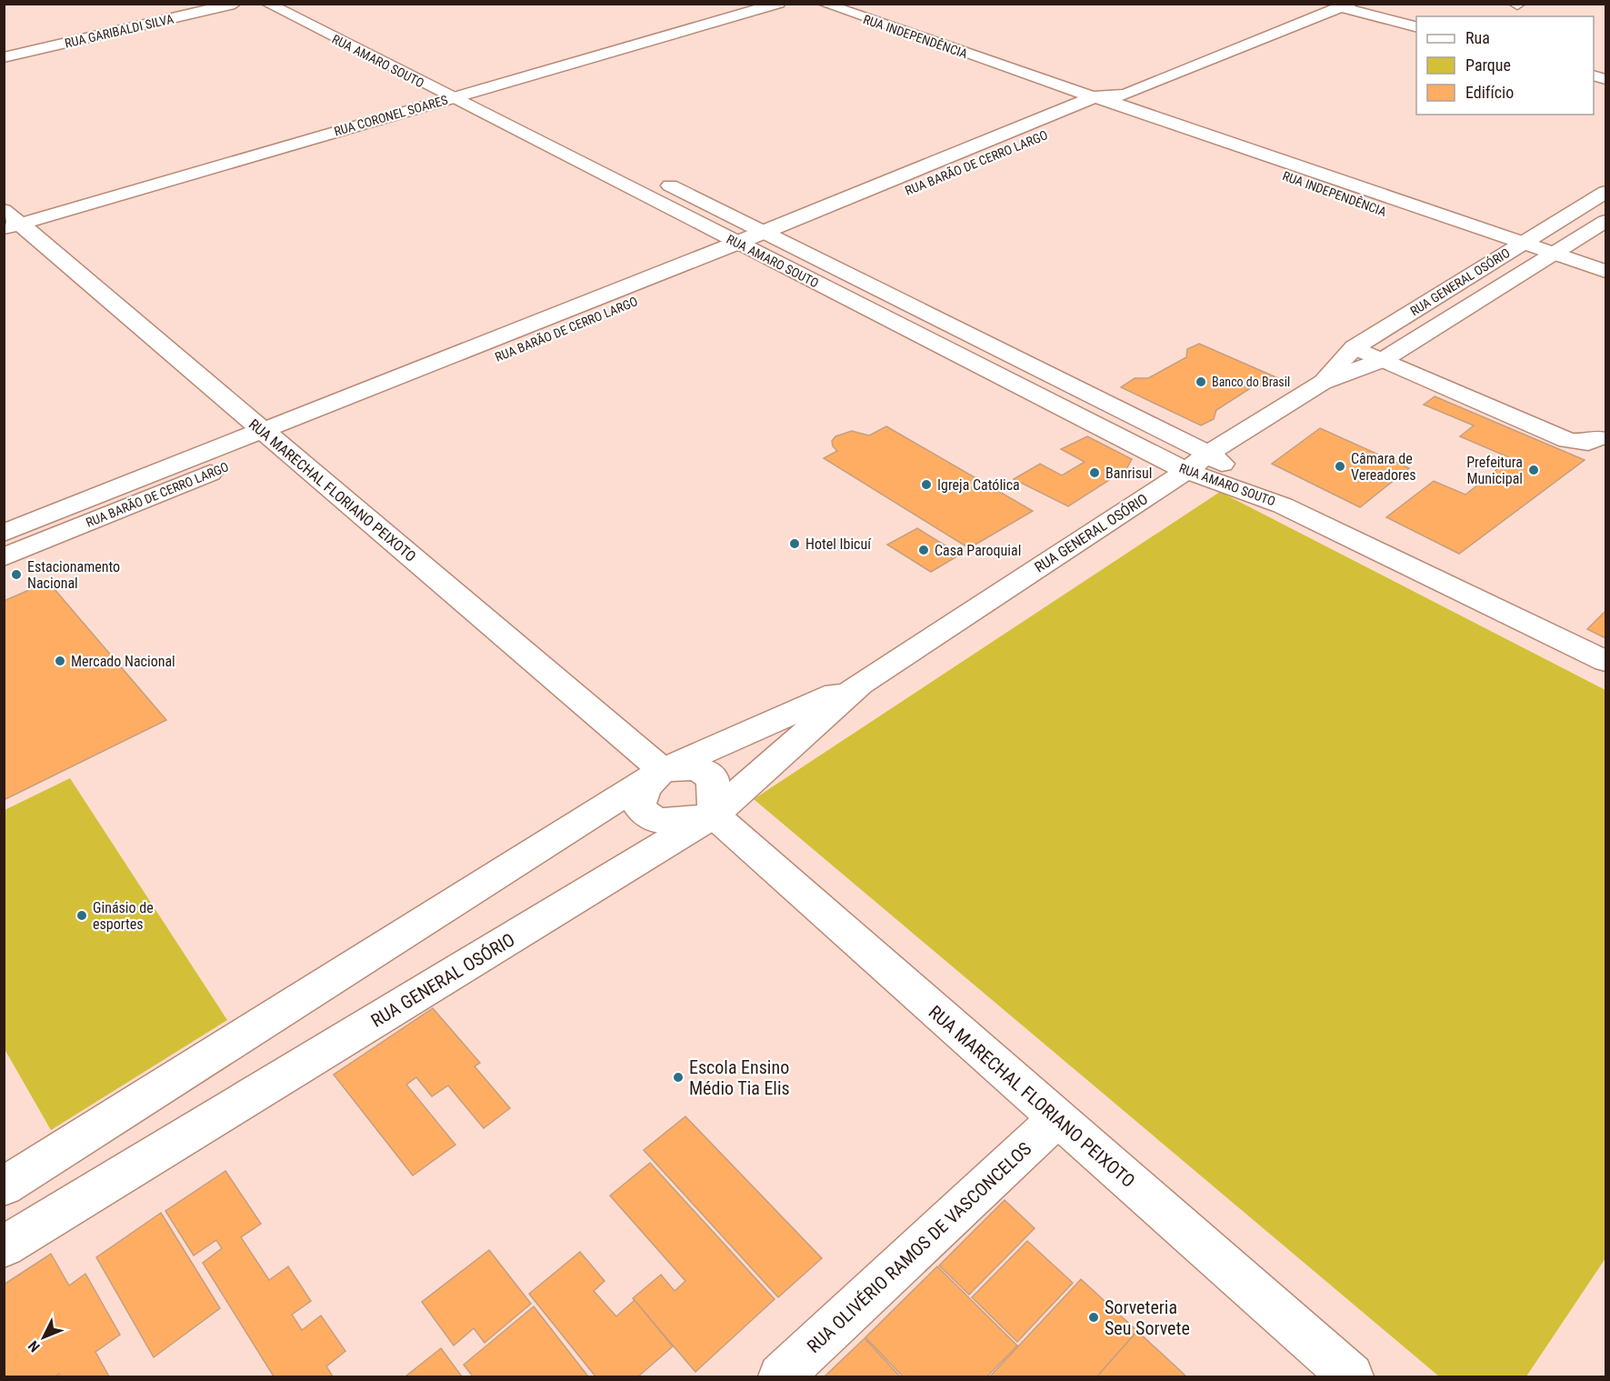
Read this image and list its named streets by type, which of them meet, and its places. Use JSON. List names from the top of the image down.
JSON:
{
  "streets": {
    "street": [
      "RUA GARIBALDI SILVA",
      "RUA INDEPENDÊNCIA",
      "RUA AMARO SOUTO",
      "RUA CORONEL SOARES",
      "RUA BARÃO DE CERRO LARGO",
      "RUA GENERAL OSÓRIO",
      "RUA MARECHAL FLORIANO PEIXOTO",
      "RUA OLIVÉRIO RAMOS DE VASCONCELOS"
    ]
  },
  "crossings": [
    ["RUA INDEPENDÊNCIA", "RUA BARÃO DE CERRO LARGO"],
    ["RUA INDEPENDÊNCIA", "RUA GENERAL OSÓRIO"],
    ["RUA AMARO SOUTO", "RUA CORONEL SOARES"],
    ["RUA AMARO SOUTO", "RUA BARÃO DE CERRO LARGO"],
    ["RUA AMARO SOUTO", "RUA GENERAL OSÓRIO"],
    ["RUA CORONEL SOARES", "RUA MARECHAL FLORIANO PEIXOTO"],
    ["RUA BARÃO DE CERRO LARGO", "RUA MARECHAL FLORIANO PEIXOTO"],
    ["RUA GENERAL OSÓRIO", "RUA MARECHAL FLORIANO PEIXOTO"],
    ["RUA MARECHAL FLORIANO PEIXOTO", "RUA OLIVÉRIO RAMOS DE VASCONCELOS"]
  ],
  "places": [
    "Banco do Brasil",
    "Câmara de Vereadores",
    "Prefeitura Municipal",
    "Banrisul",
    "Igreja Católica",
    "Hotel Ibicuí",
    "Casa Paroquial",
    "Estacionamento Nacional",
    "Mercado Nacional",
    "Ginásio de esportes",
    "Escola Ensino Médio Tia Elis",
    "Sorveteria Seu Sorvete"
  ],
  "legend": ["Rua", "Parque", "Edifício"],
  "north": "bottom left"
}
